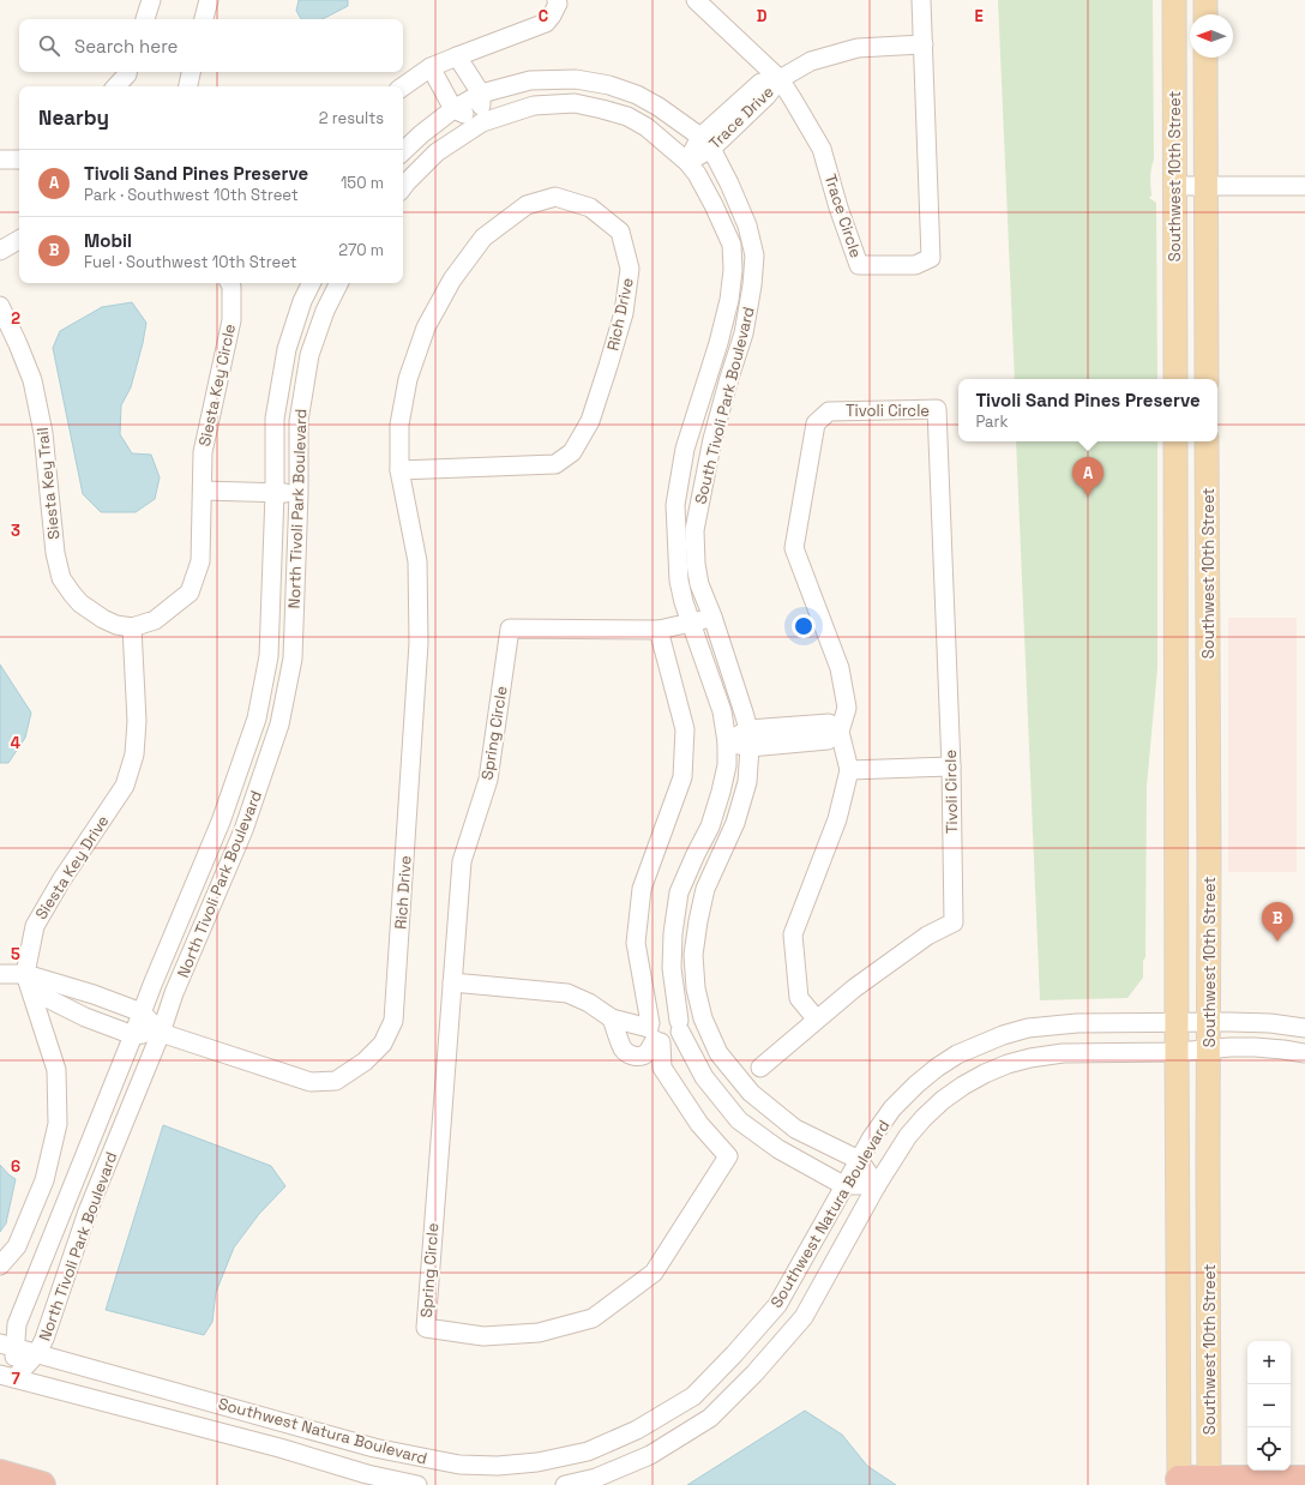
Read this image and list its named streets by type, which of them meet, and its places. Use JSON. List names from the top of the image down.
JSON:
{
  "streets": {
    "main road": ["Southwest 10th Street"],
    "street": [
      "Trace Drive",
      "Trace Circle",
      "Rich Drive",
      "Siesta Key Circle",
      "South Tivoli Park Boulevard",
      "Tivoli Circle",
      "Siesta Key Trail",
      "North Tivoli Park Boulevard",
      "Spring Circle",
      "Siesta Key Drive",
      "Southwest Natura Boulevard"
    ]
  },
  "crossings": [
    ["Trace Drive", "Trace Circle"],
    ["Trace Drive", "South Tivoli Park Boulevard"],
    ["Southwest 10th Street", "Southwest Natura Boulevard"],
    ["Rich Drive", "North Tivoli Park Boulevard"],
    ["Siesta Key Circle", "Siesta Key Trail"],
    ["Siesta Key Circle", "Siesta Key Drive"],
    ["South Tivoli Park Boulevard", "Spring Circle"],
    ["South Tivoli Park Boulevard", "Southwest Natura Boulevard"],
    ["Siesta Key Trail", "Siesta Key Drive"],
    ["North Tivoli Park Boulevard", "Southwest Natura Boulevard"]
  ],
  "north": "left",
  "page": {
    "search": "Search here",
    "heading": ["Nearby", "2 results"],
    "list": [
      {
        "mark": "A",
        "name": "Tivoli Sand Pines Preserve",
        "note": "Park · Southwest 10th Street",
        "value": "150 m"
      },
      {
        "mark": "B",
        "name": "Mobil",
        "note": "Fuel · Southwest 10th Street",
        "value": "270 m"
      }
    ],
    "popup": ["Tivoli Sand Pines Preserve", "Park"],
    "pins": ["A", "B"],
    "map_buttons": ["+", "−"]
  },
  "grid": {
    "columns": ["C", "D", "E"],
    "rows": [
      "2",
      "3",
      "4",
      "5",
      "6",
      "7"
    ]
  }
}
